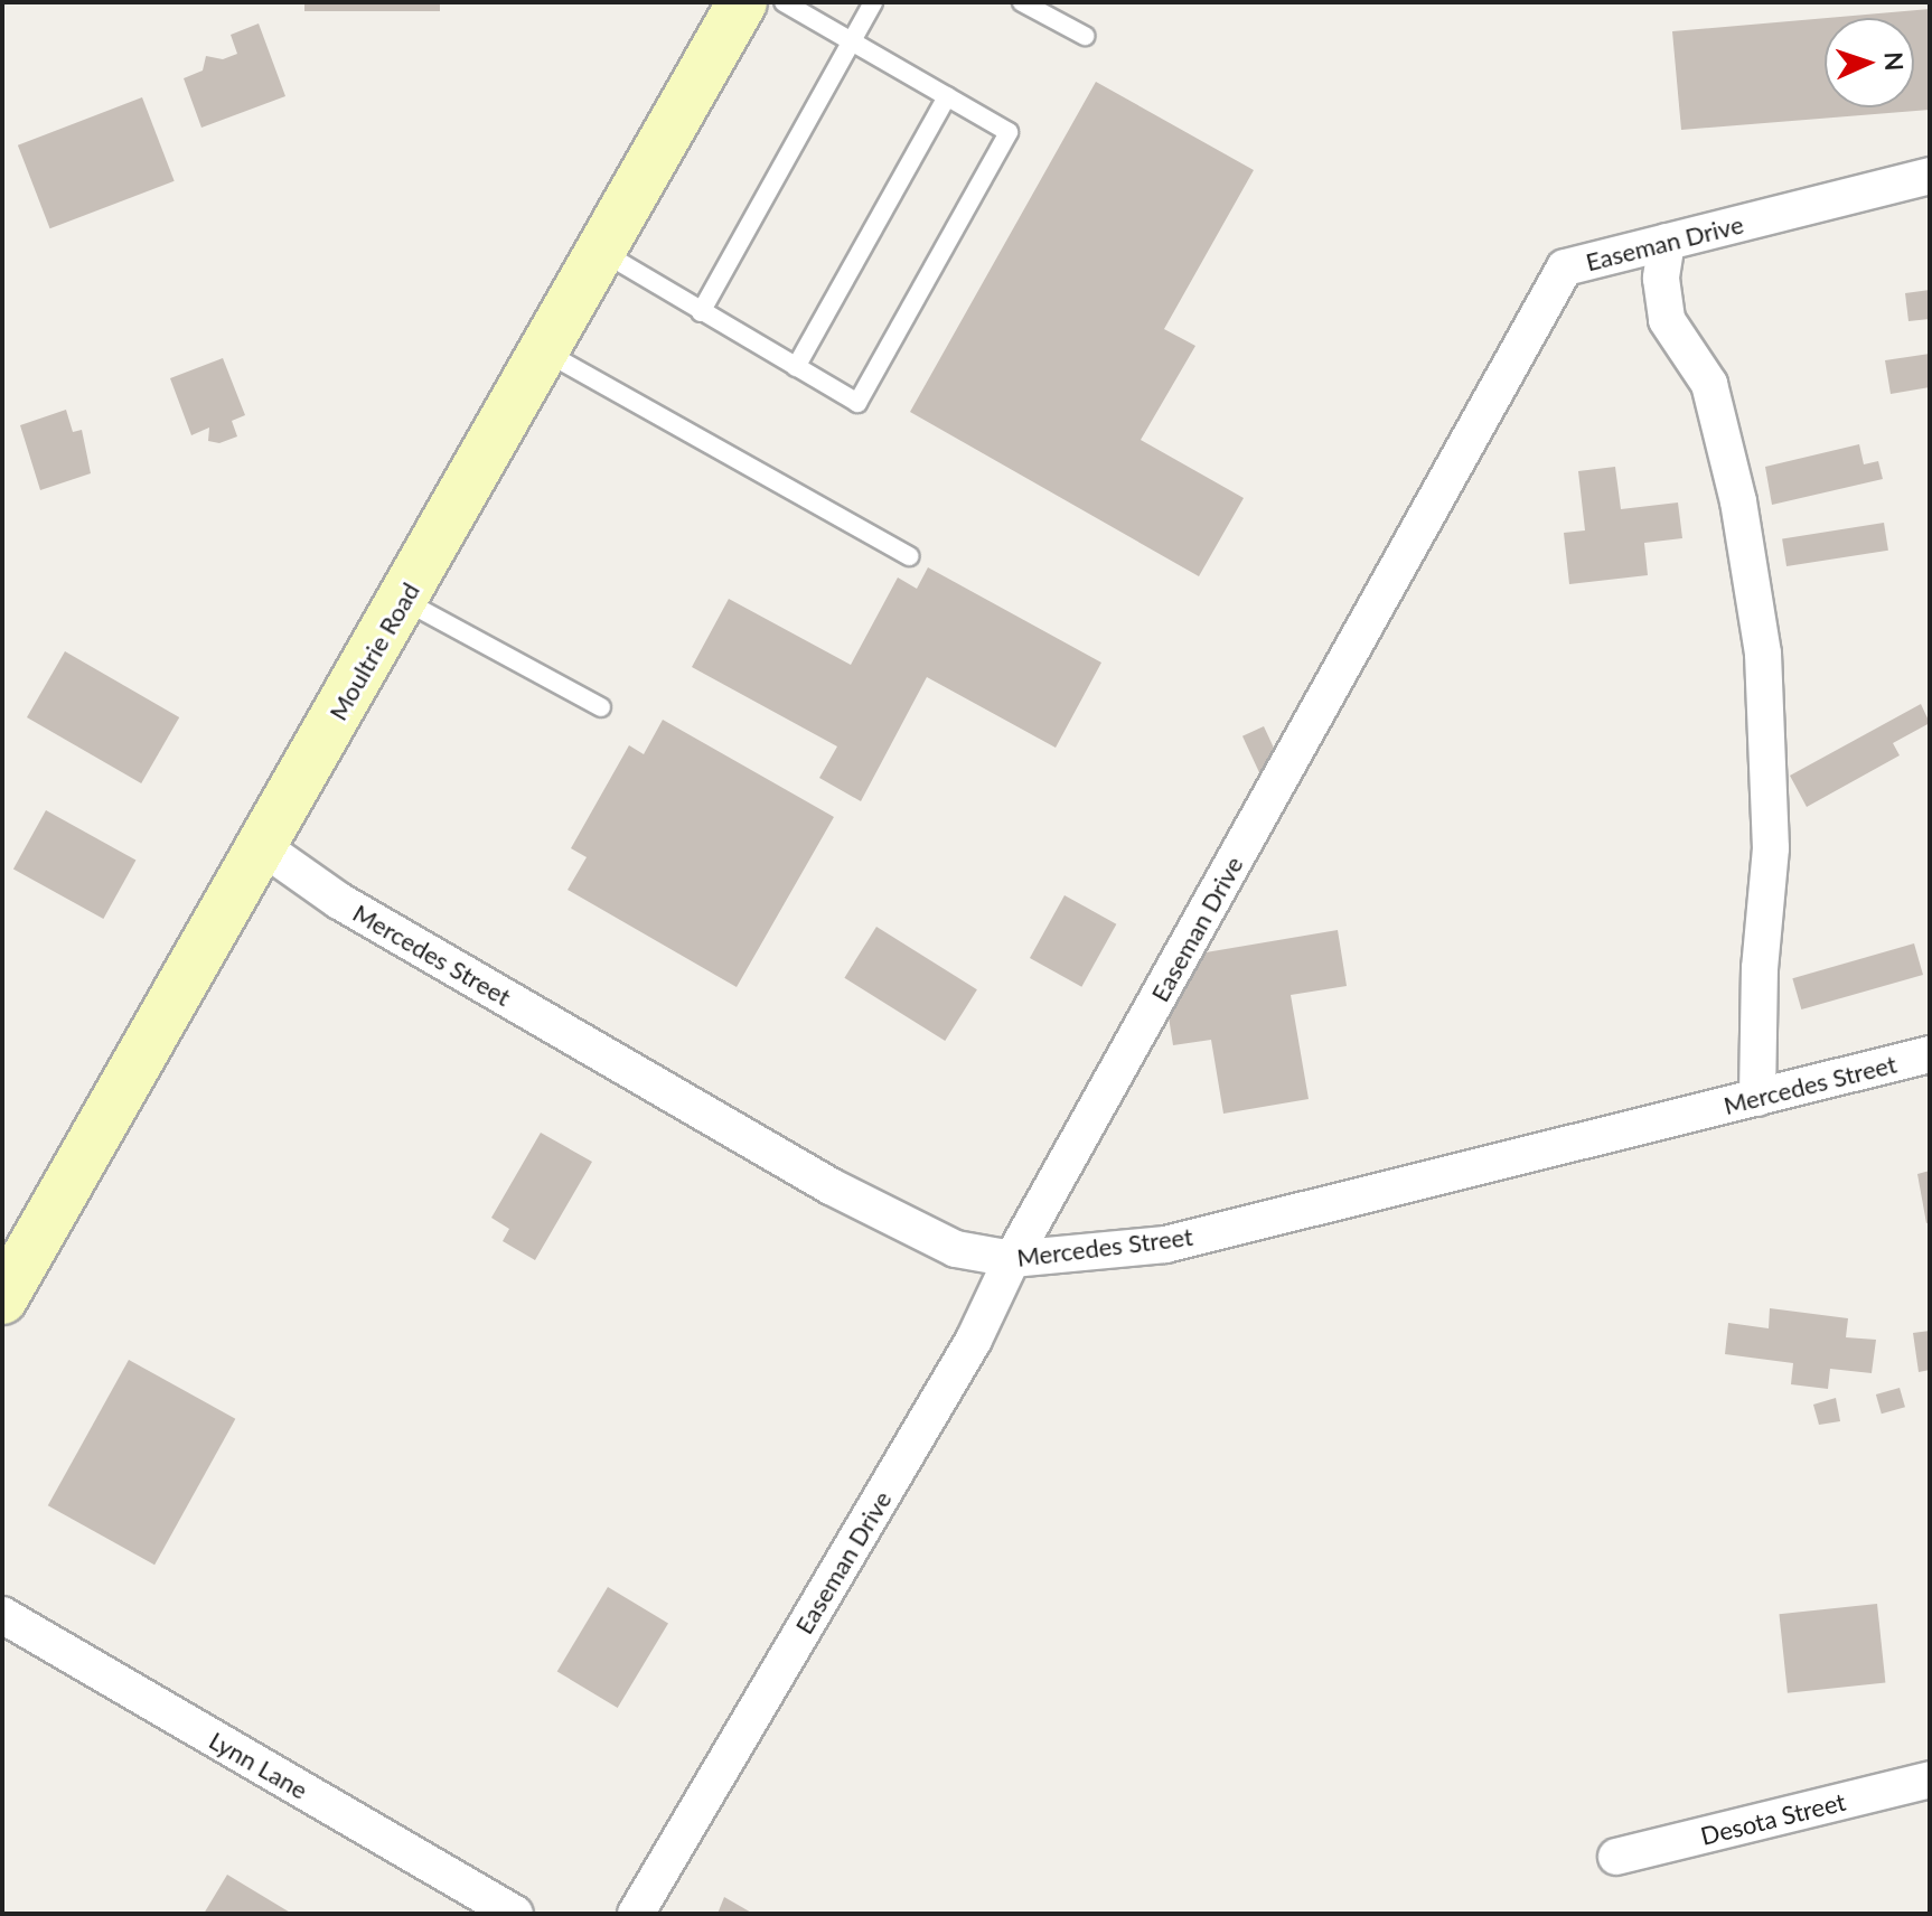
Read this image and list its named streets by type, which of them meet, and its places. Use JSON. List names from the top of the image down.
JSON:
{
  "streets": {
    "street": [
      "Easeman Drive",
      "Moultrie Road",
      "Mercedes Street",
      "Lynn Lane",
      "Desota Street"
    ]
  },
  "crossings": [
    ["Easeman Drive", "Mercedes Street"],
    ["Moultrie Road", "Mercedes Street"]
  ],
  "north": "right"
}
